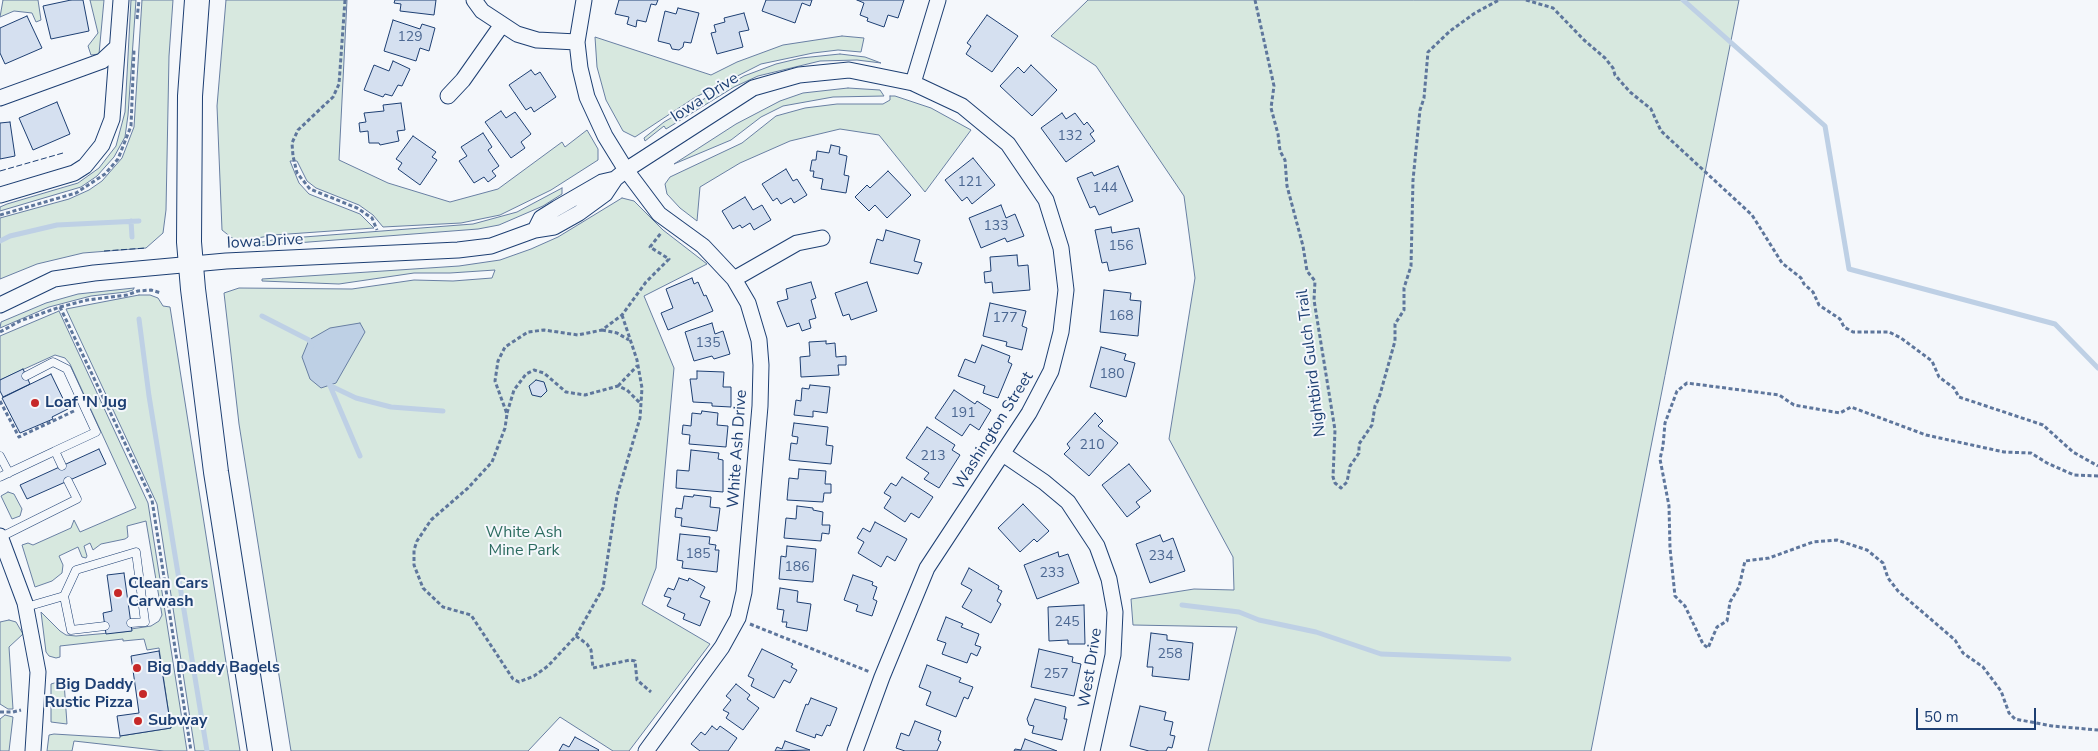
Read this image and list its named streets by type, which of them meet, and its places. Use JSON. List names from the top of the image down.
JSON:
{
  "streets": {
    "street": [
      "Iowa Drive",
      "Washington Street",
      "White Ash Drive",
      "West Drive"
    ],
    "path": ["Nightbird Gulch Trail"]
  },
  "crossings": [
    ["Iowa Drive", "Washington Street"],
    ["Iowa Drive", "White Ash Drive"],
    ["Washington Street", "West Drive"]
  ],
  "parks": ["White Ash Mine Park"],
  "places": [
    "Loaf 'N Jug",
    "Clean Cars Carwash",
    "Big Daddy Bagels",
    "Big Daddy Rustic Pizza",
    "Subway"
  ],
  "house_numbers": [
    "129",
    "132",
    "121",
    "144",
    "133",
    "156",
    "168",
    "177",
    "135",
    "180",
    "191",
    "210",
    "213",
    "185",
    "234",
    "186",
    "233",
    "245",
    "258",
    "257"
  ],
  "scale_bar": "50 m"
}
